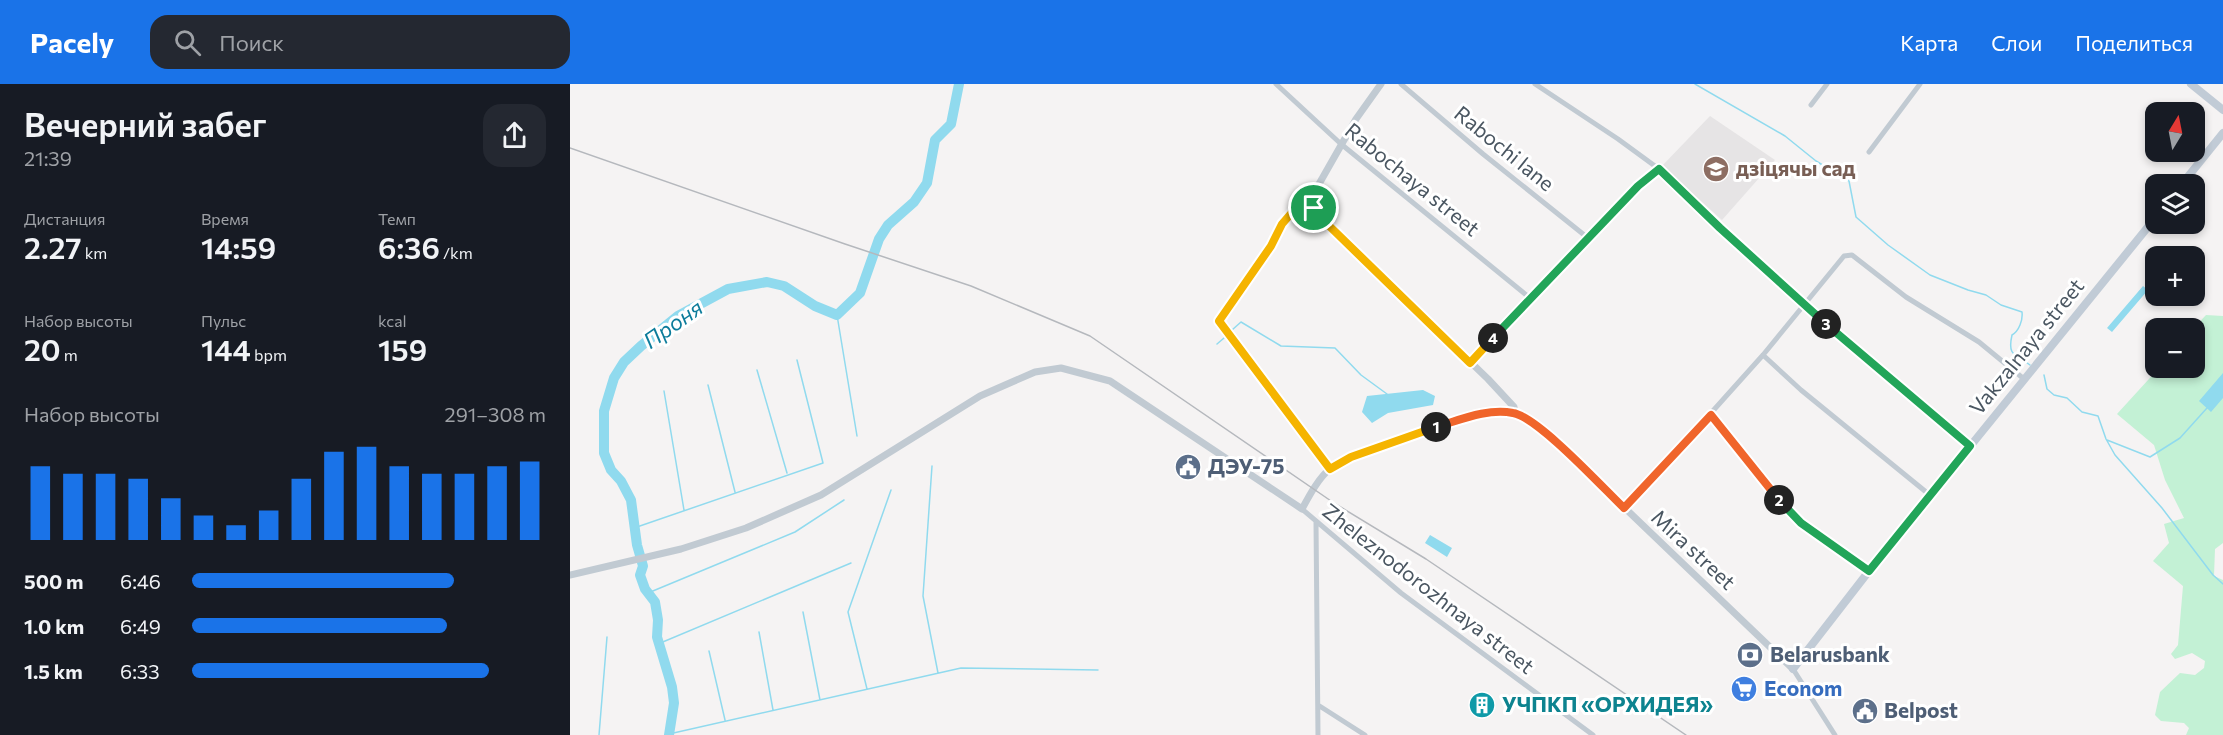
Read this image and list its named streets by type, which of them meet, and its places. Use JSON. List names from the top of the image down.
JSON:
{
  "streets": {
    "main road": ["Vakzalnaya street"],
    "street": [
      "Rabochi lane",
      "Rabochaya street",
      "Mira street",
      "Zheleznodorozhnaya street"
    ]
  },
  "crossings": [
    ["Vakzalnaya street", "Mira street"]
  ],
  "water": ["Проня"],
  "places": {
    "school or university": ["дзіцячы сад"],
    "public building": ["ДЭУ-75", "Belpost"],
    "bank": ["Belarusbank"],
    "supermarket": ["Econom"],
    "building": ["УЧПКП «ОРХИДЕЯ»"]
  },
  "north": "top",
  "page": {
    "header": "Pacely",
    "search": "Поиск",
    "nav": ["Карта", "Слои", "Поделиться"],
    "heading": ["Вечерний забег", "21:39"],
    "map_buttons": ["+", "−"],
    "stats": [
      ["Дистанция", "2.27 km"],
      ["Время", "14:59"],
      ["Темп", "6:36 /km"],
      ["Набор высоты", "20 m"],
      ["Пульс", "144 bpm"],
      ["kcal", "159"]
    ],
    "pins": [
      "3",
      "4",
      "1",
      "2"
    ],
    "chart": ["Набор высоты", "291–308 m"],
    "list": [
      {
        "name": "500 m",
        "note": "6:46"
      },
      {
        "name": "1.0 km",
        "note": "6:49"
      },
      {
        "name": "1.5 km",
        "note": "6:33"
      }
    ]
  }
}
